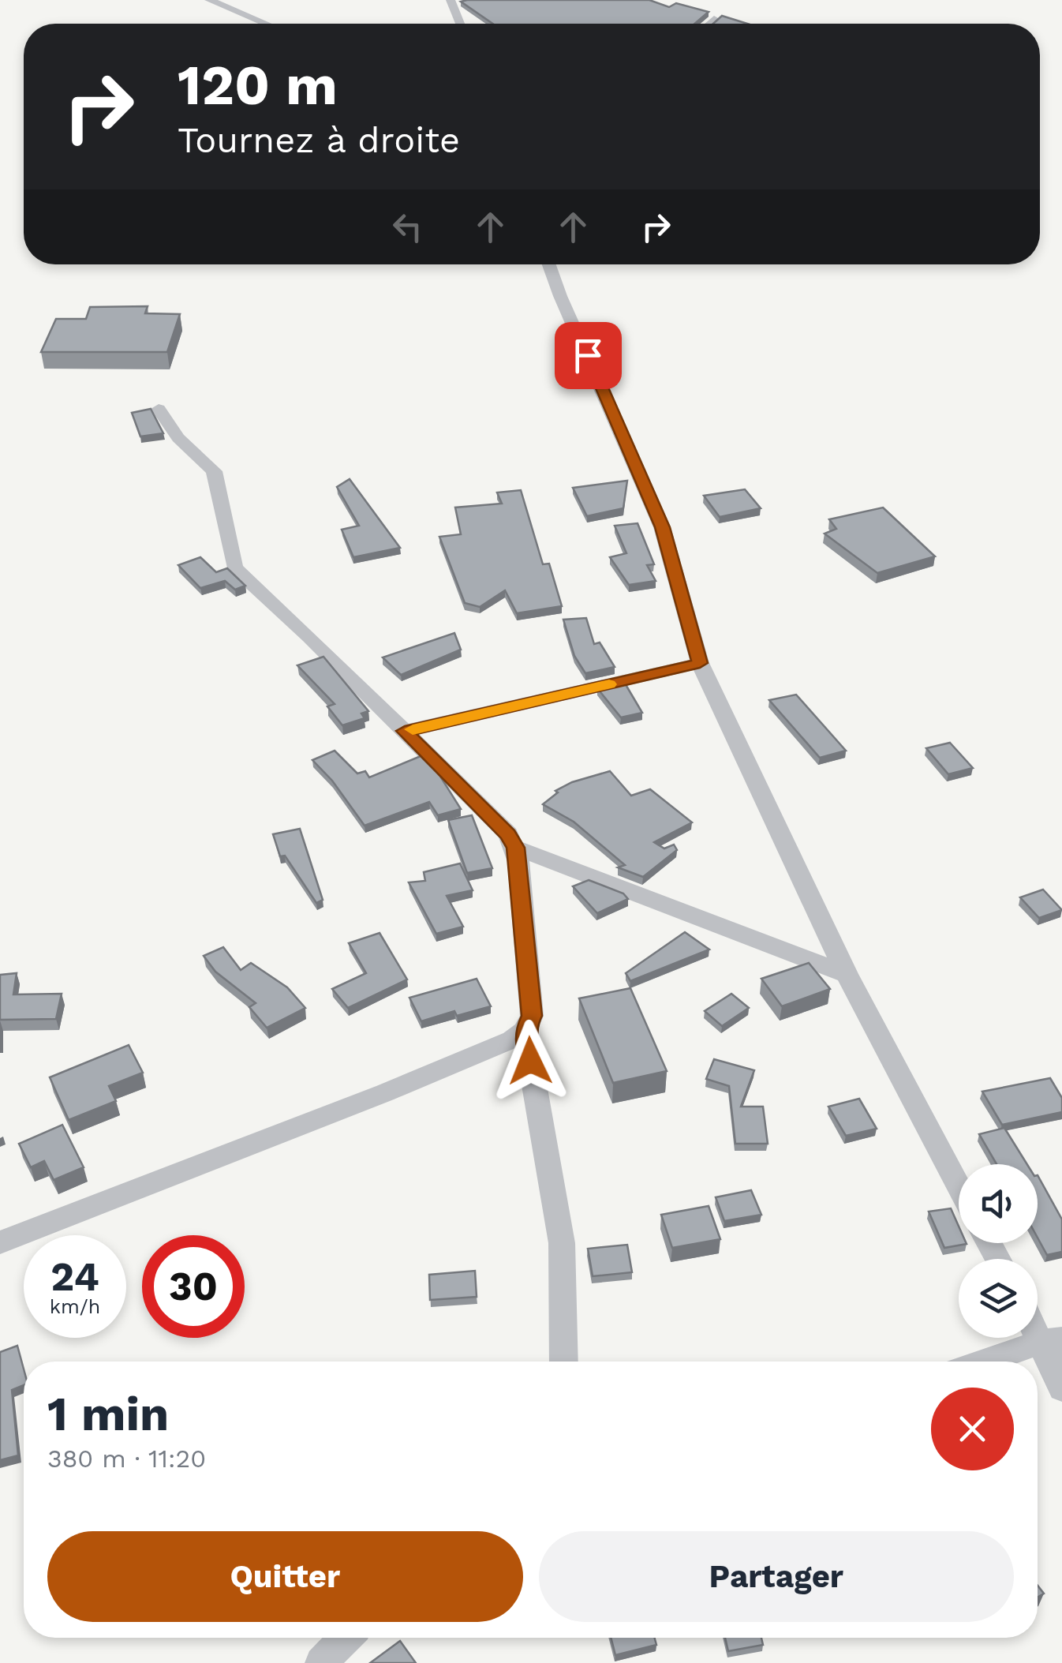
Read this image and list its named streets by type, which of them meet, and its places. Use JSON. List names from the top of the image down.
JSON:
{
  "page": {
    "turn": ["120 m", "Tournez à droite"],
    "speed": "24 km/h",
    "limit": "30",
    "heading": ["1 min", "380 m · 11:20"],
    "buttons": ["Quitter", "Partager"]
  }
}
